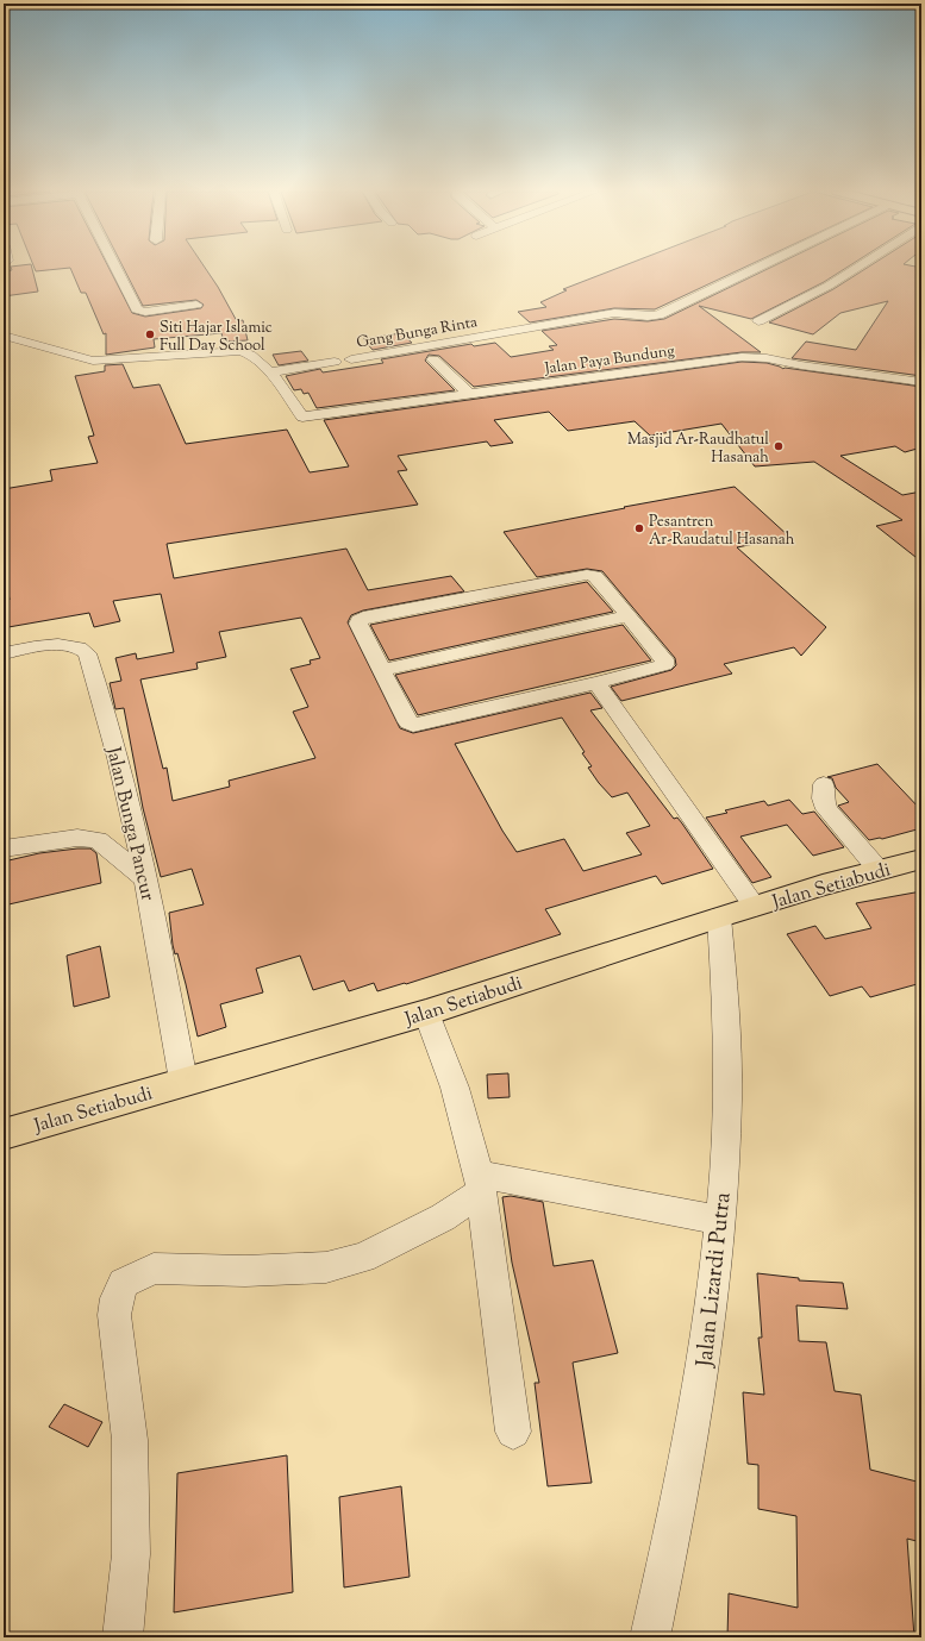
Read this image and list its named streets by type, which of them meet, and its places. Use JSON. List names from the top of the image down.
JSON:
{
  "streets": {
    "main road": ["Jalan Setiabudi"],
    "street": [
      "Gang Bunga Rinta",
      "Jalan Paya Bundung",
      "Jalan Bunga Pancur",
      "Jalan Lizardi Putra"
    ]
  },
  "crossings": [
    ["Gang Bunga Rinta", "Jalan Paya Bundung"],
    ["Jalan Bunga Pancur", "Jalan Setiabudi"],
    ["Jalan Setiabudi", "Jalan Lizardi Putra"]
  ],
  "places": ["Siti Hajar Islamic Full Day School", "Masjid Ar-Raudhatul Hasanah", "Pesantren Ar-Raudatul Hasanah"]
}
